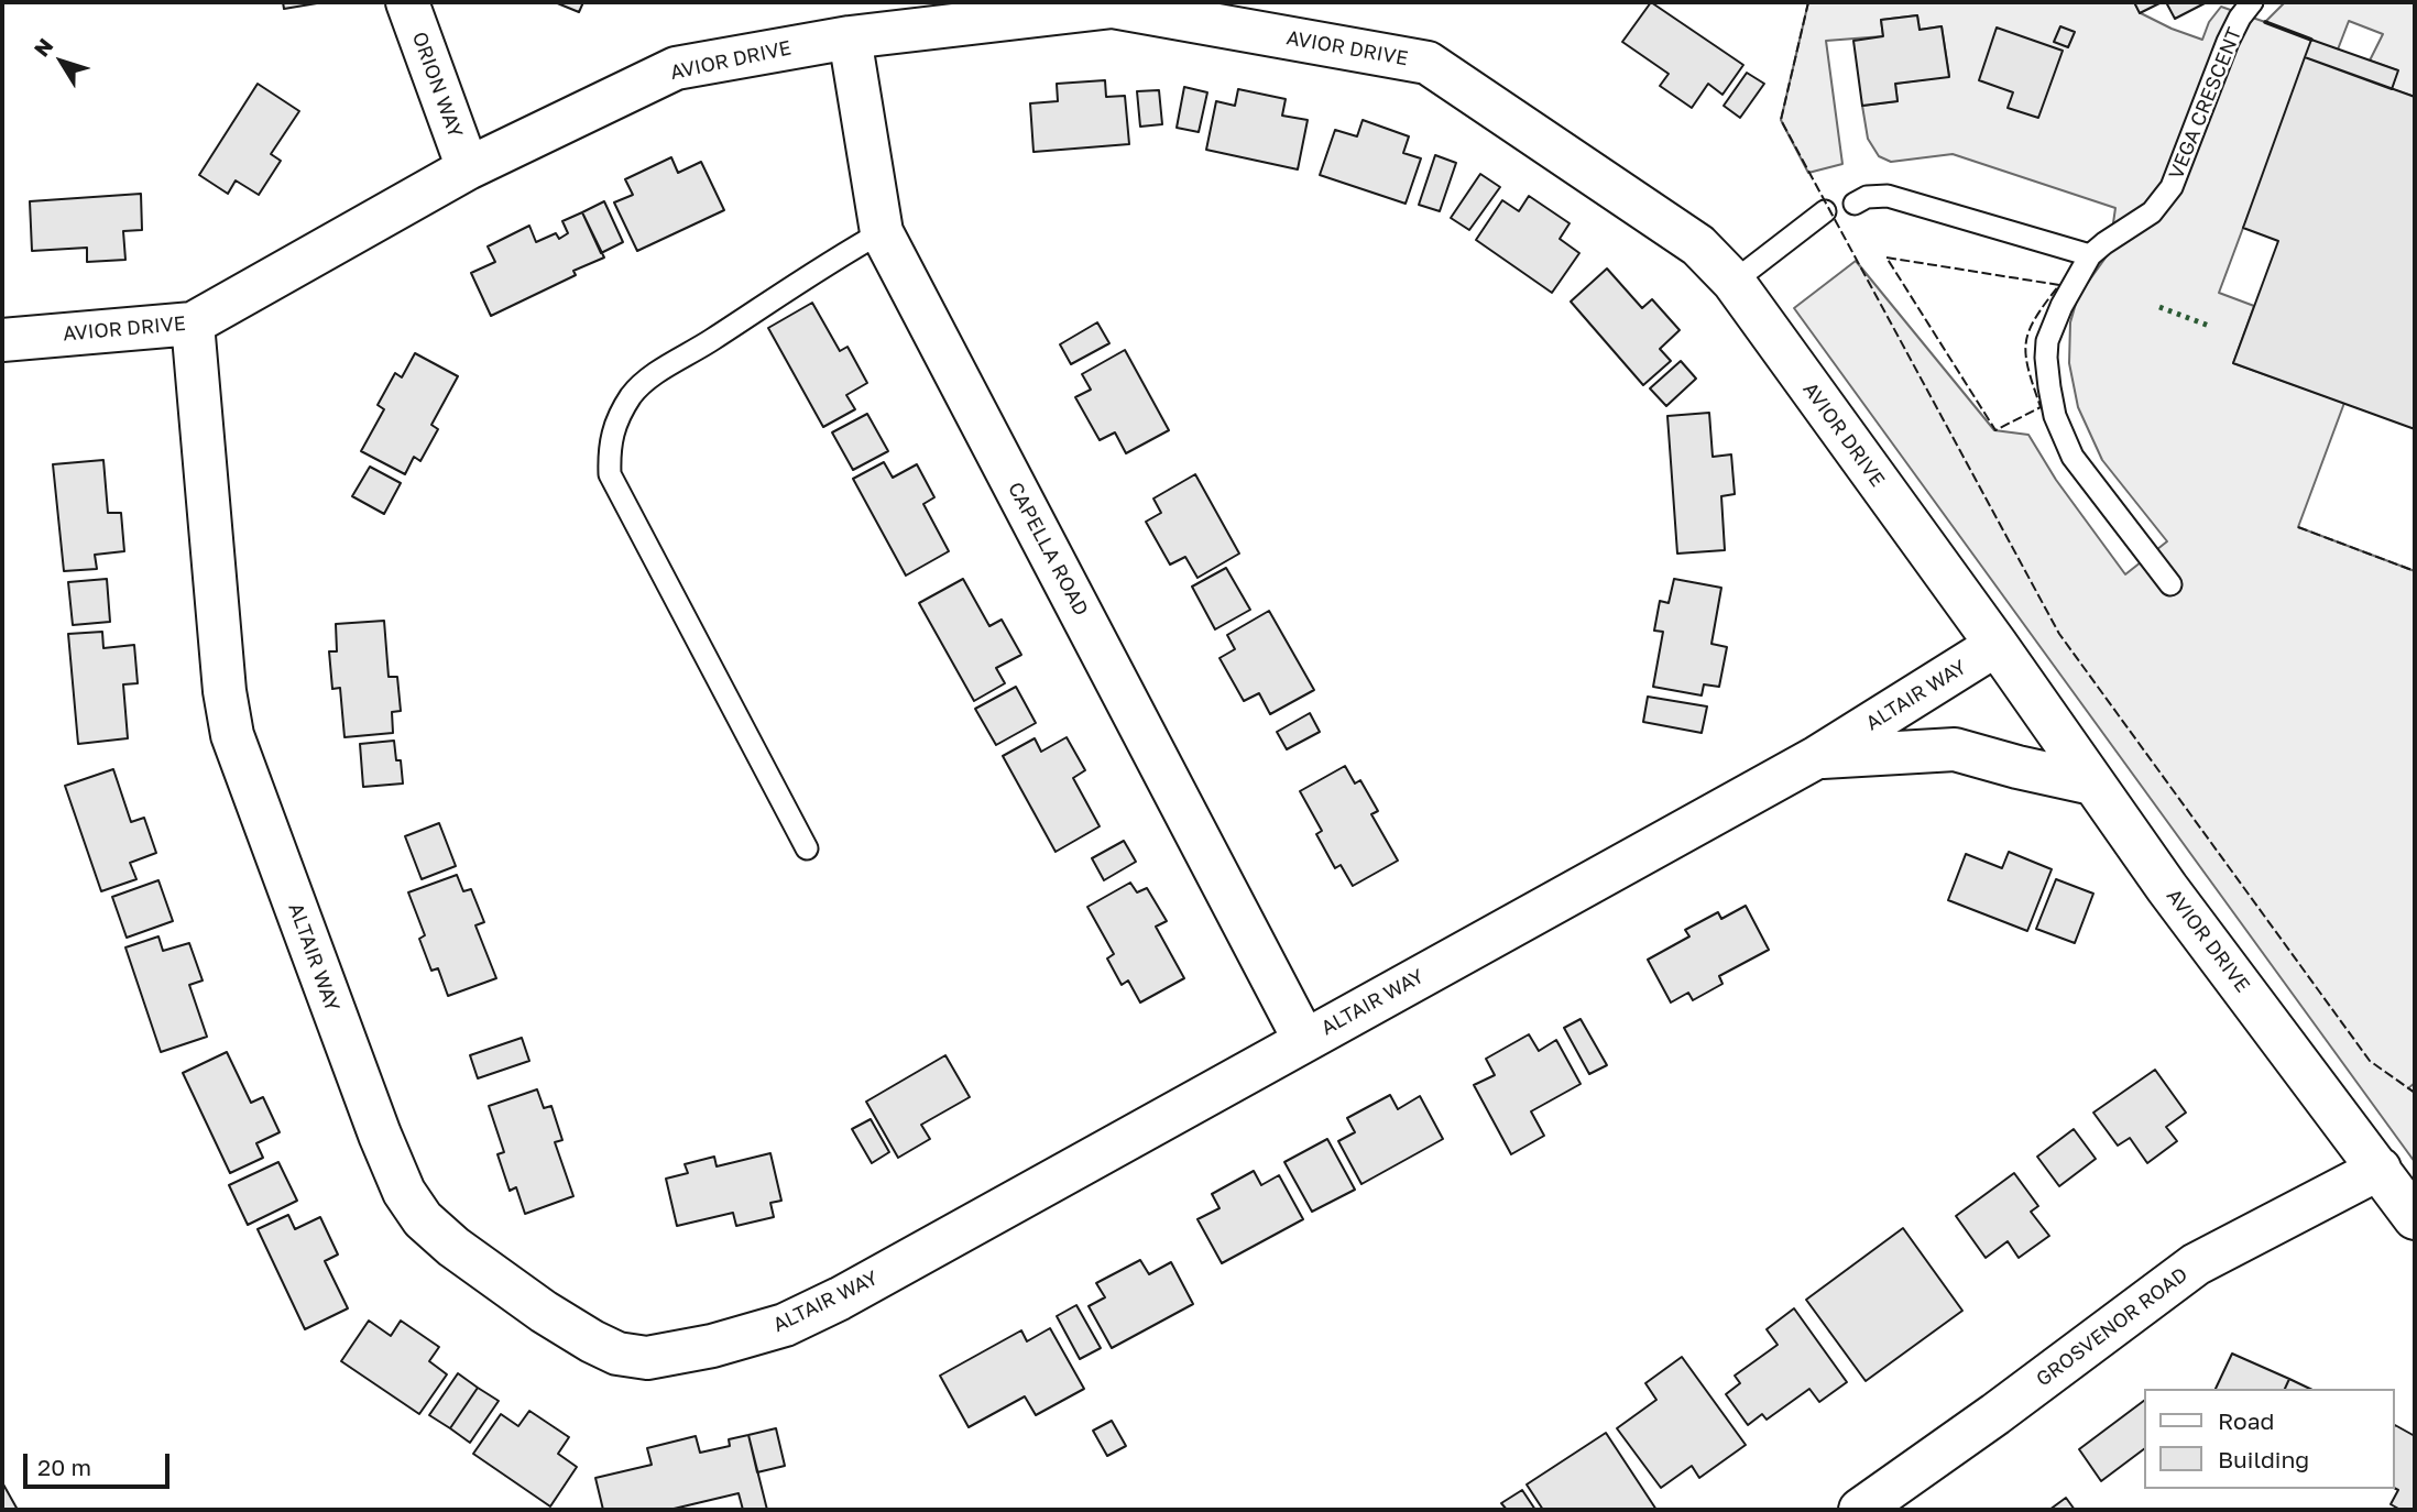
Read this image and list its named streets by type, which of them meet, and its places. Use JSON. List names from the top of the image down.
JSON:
{
  "streets": {
    "street": [
      "AVIOR DRIVE",
      "ORION WAY",
      "CAPELLA ROAD",
      "ALTAIR WAY",
      "GROSVENOR ROAD"
    ],
    "lane": ["VEGA CRESCENT"]
  },
  "crossings": [
    ["AVIOR DRIVE", "ORION WAY"],
    ["AVIOR DRIVE", "CAPELLA ROAD"],
    ["AVIOR DRIVE", "ALTAIR WAY"],
    ["AVIOR DRIVE", "GROSVENOR ROAD"],
    ["CAPELLA ROAD", "ALTAIR WAY"]
  ],
  "legend": ["Road", "Building"],
  "scale_bar": "20 m",
  "north": "top left"
}
